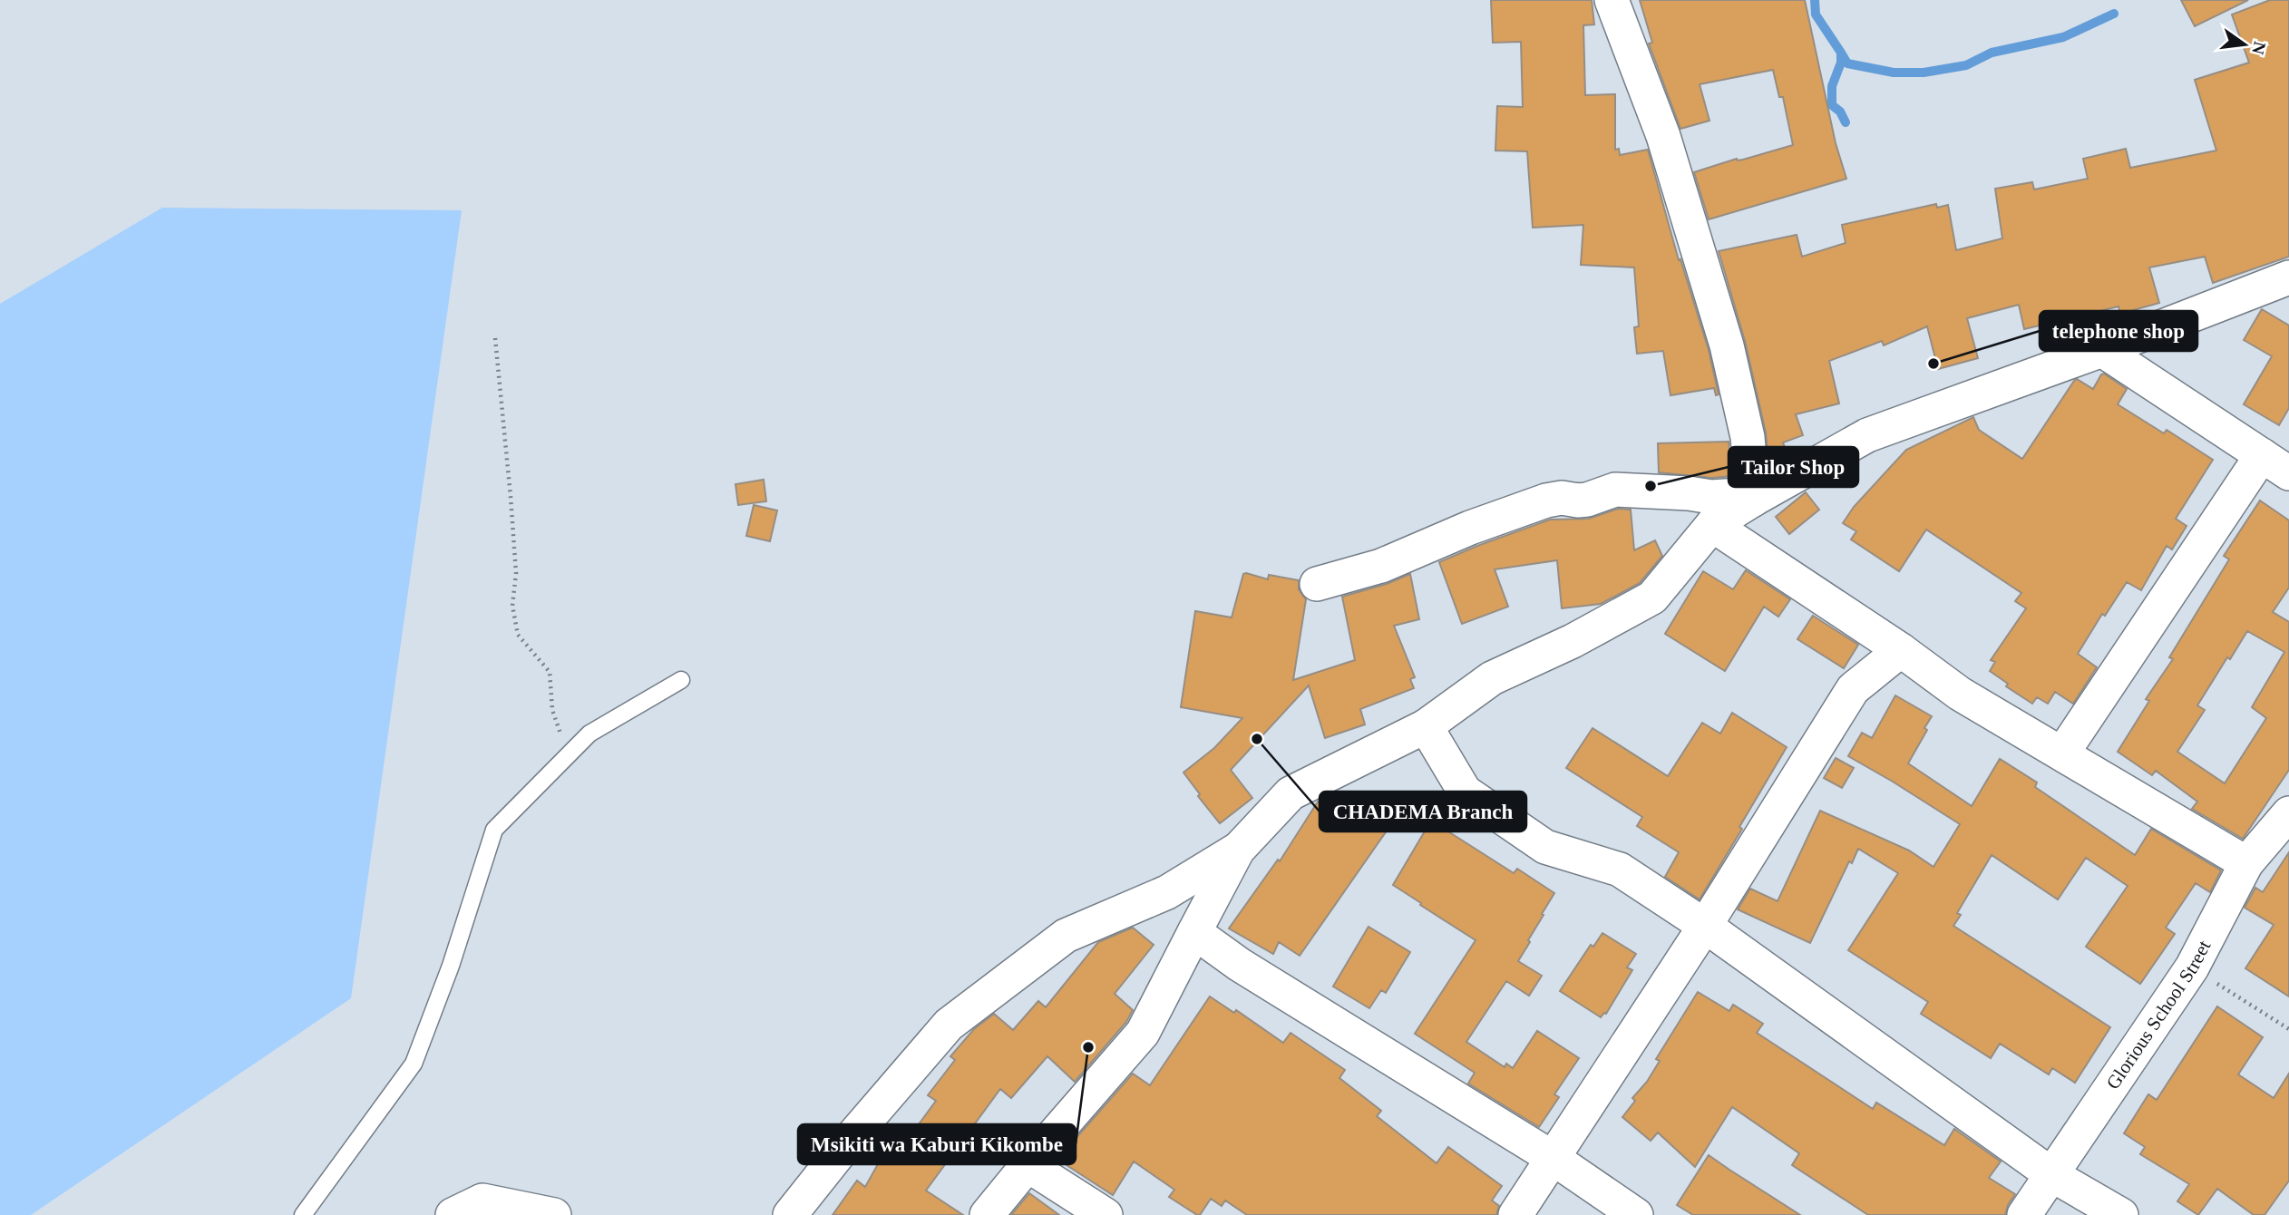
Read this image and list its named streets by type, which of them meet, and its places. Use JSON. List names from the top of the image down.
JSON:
{
  "streets": {
    "street": ["Glorious School Street"]
  },
  "places": [
    "telephone shop",
    "Tailor Shop",
    "CHADEMA Branch",
    "Msikiti wa Kaburi Kikombe"
  ],
  "north": "right"
}
